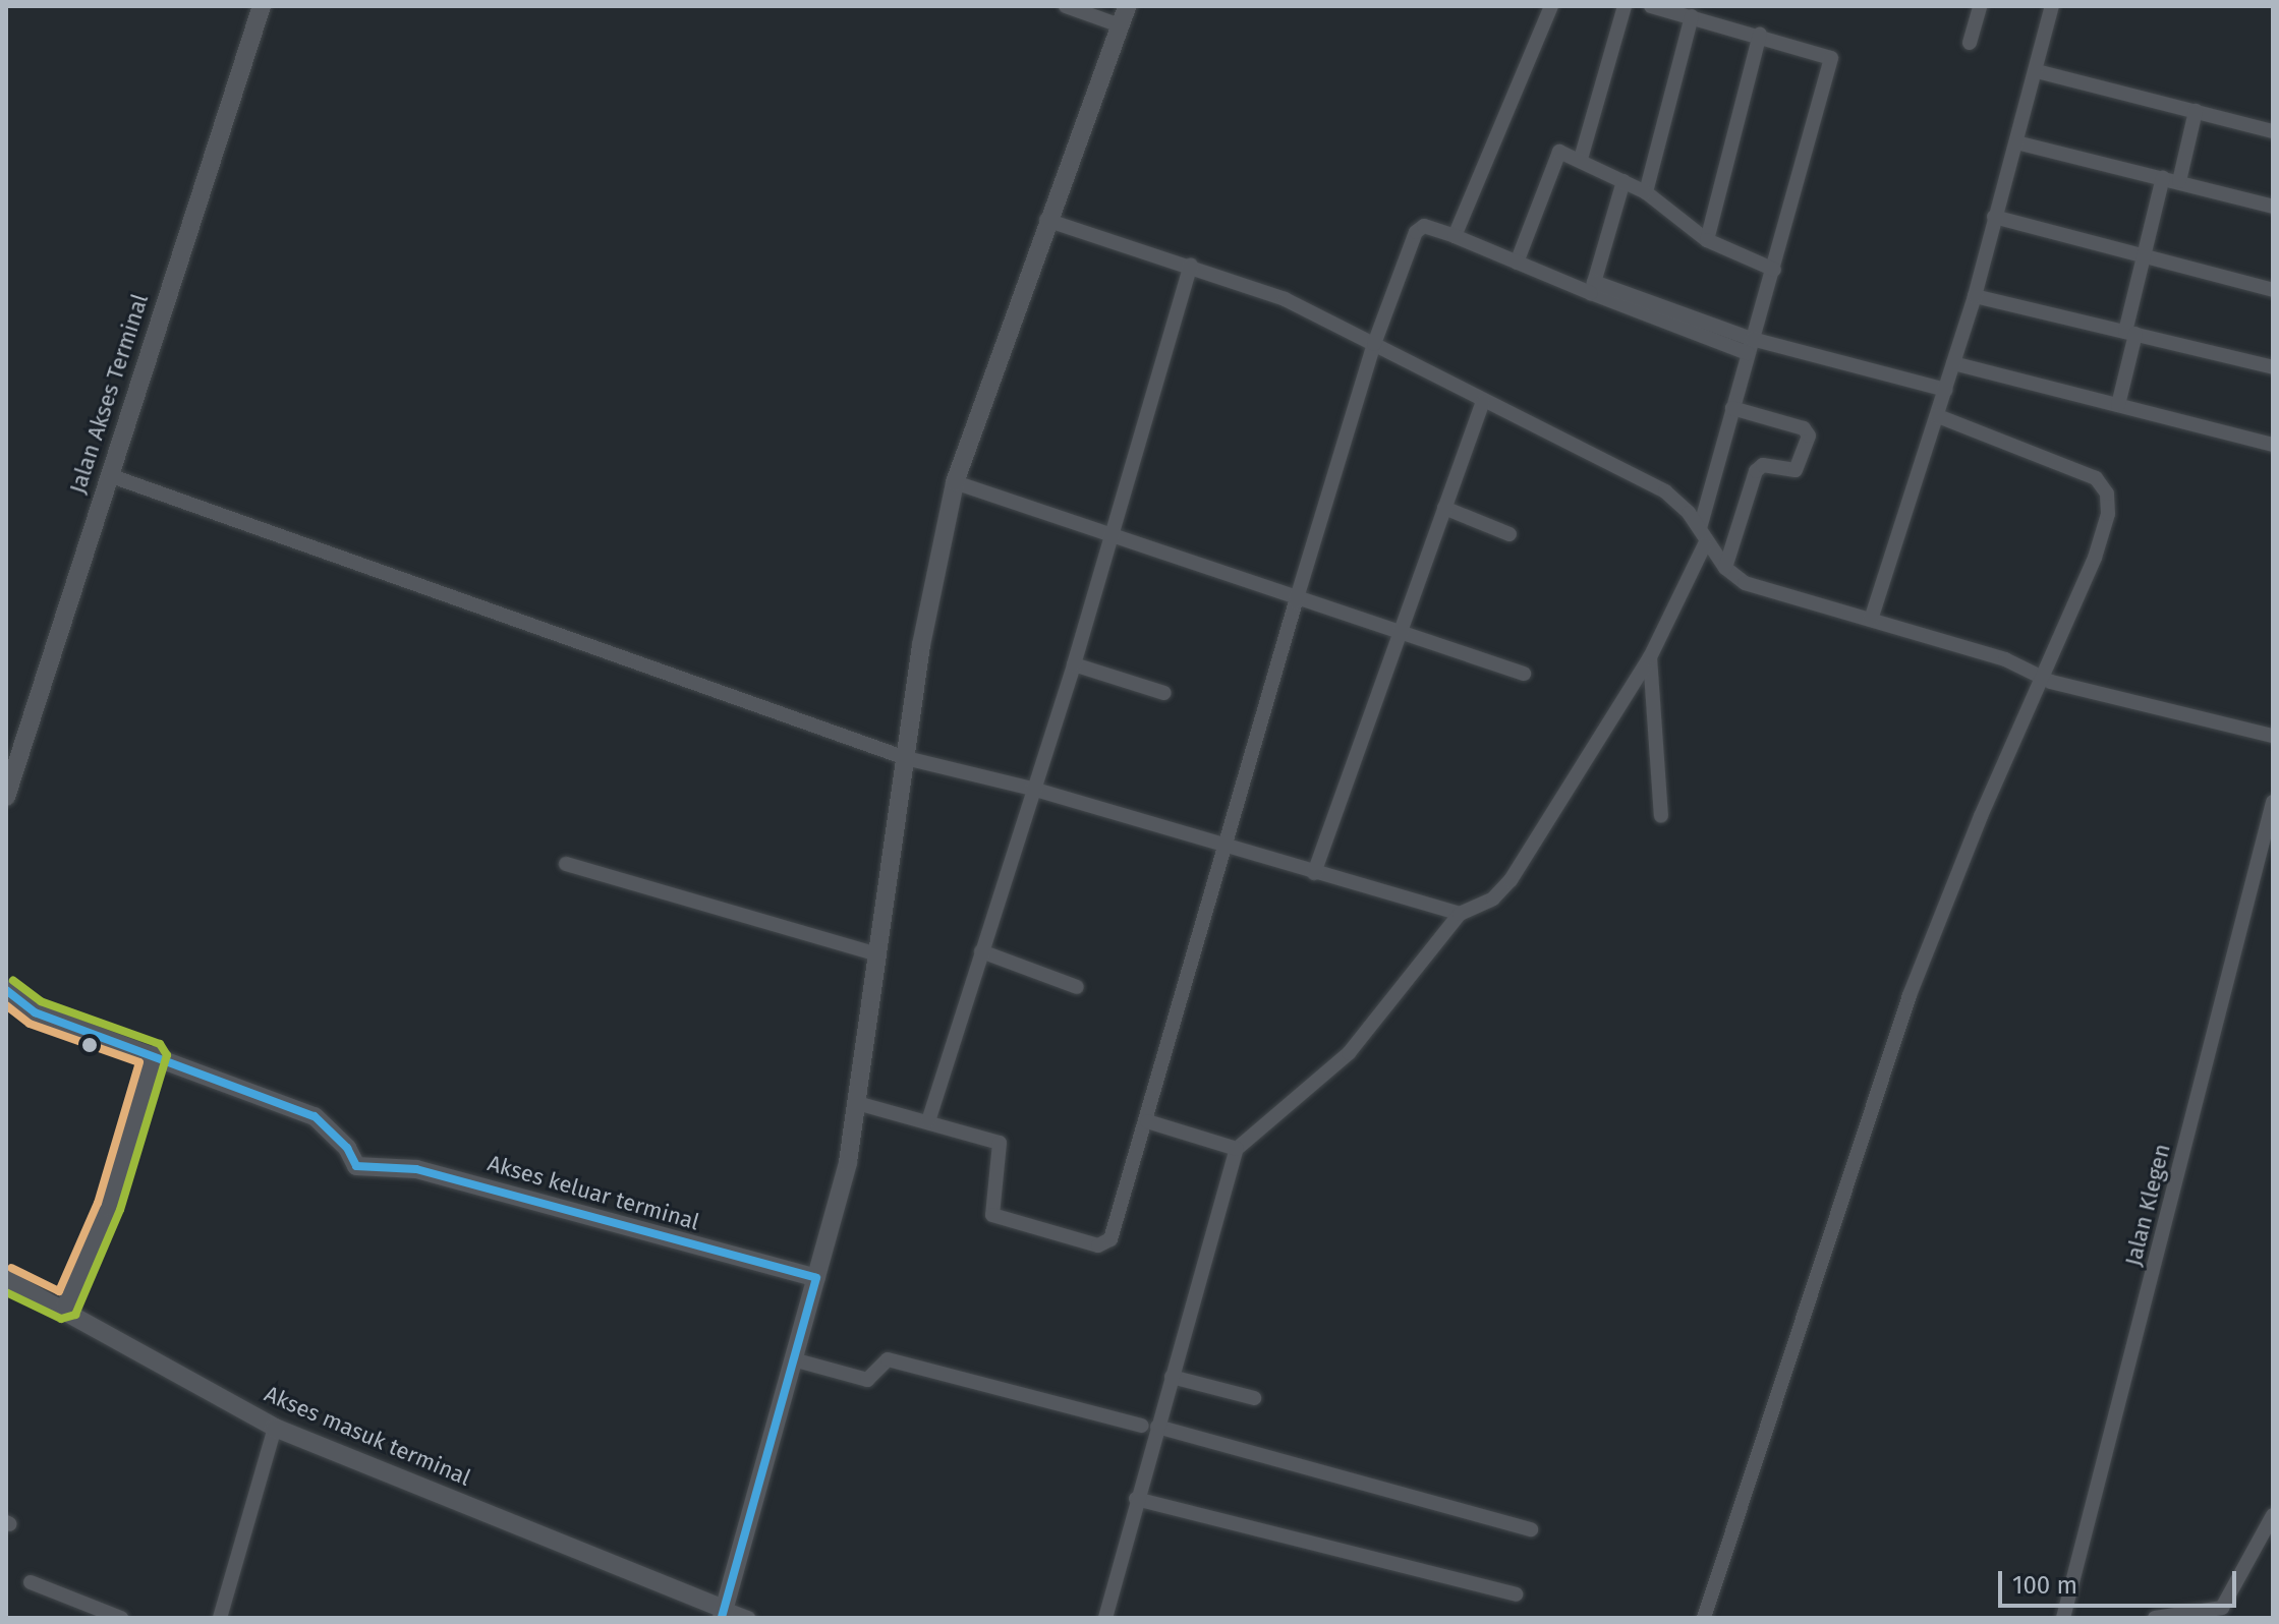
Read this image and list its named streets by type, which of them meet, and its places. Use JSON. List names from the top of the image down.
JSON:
{
  "streets": {
    "street": [
      "Jalan Akses Terminal",
      "Akses keluar terminal",
      "Jalan Klegen",
      "Akses masuk terminal"
    ]
  },
  "scale_bar": "100 m"
}
